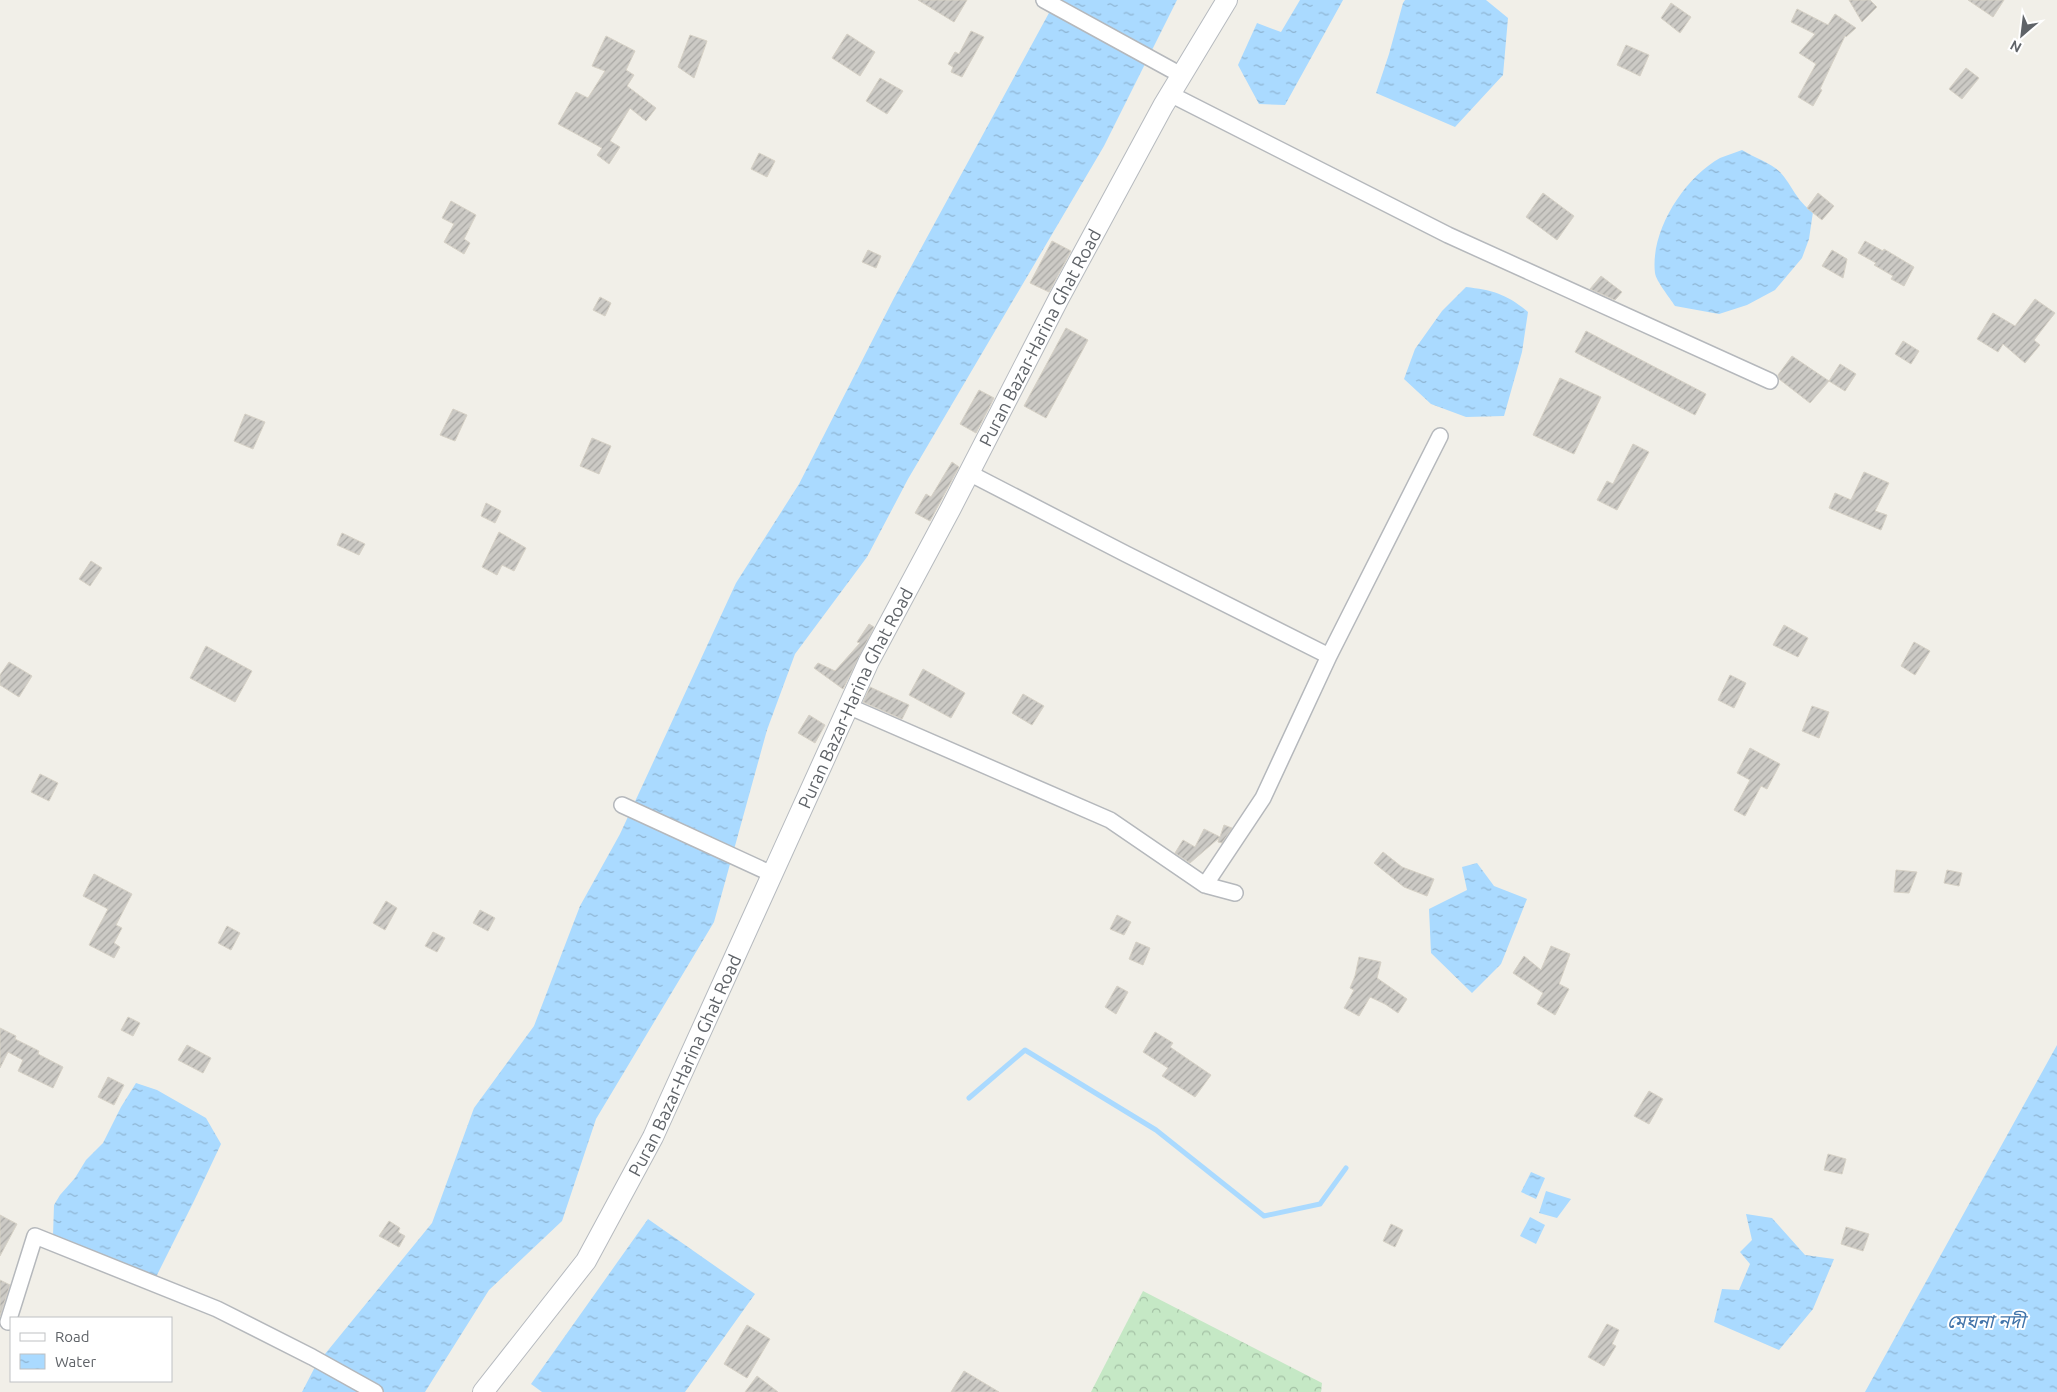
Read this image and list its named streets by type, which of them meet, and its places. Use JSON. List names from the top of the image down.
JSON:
{
  "streets": {
    "main road": ["Puran Bazar-Harina Ghat Road"]
  },
  "water": ["মেঘনা নদী"],
  "legend": ["Road", "Water"],
  "north": "bottom left"
}
